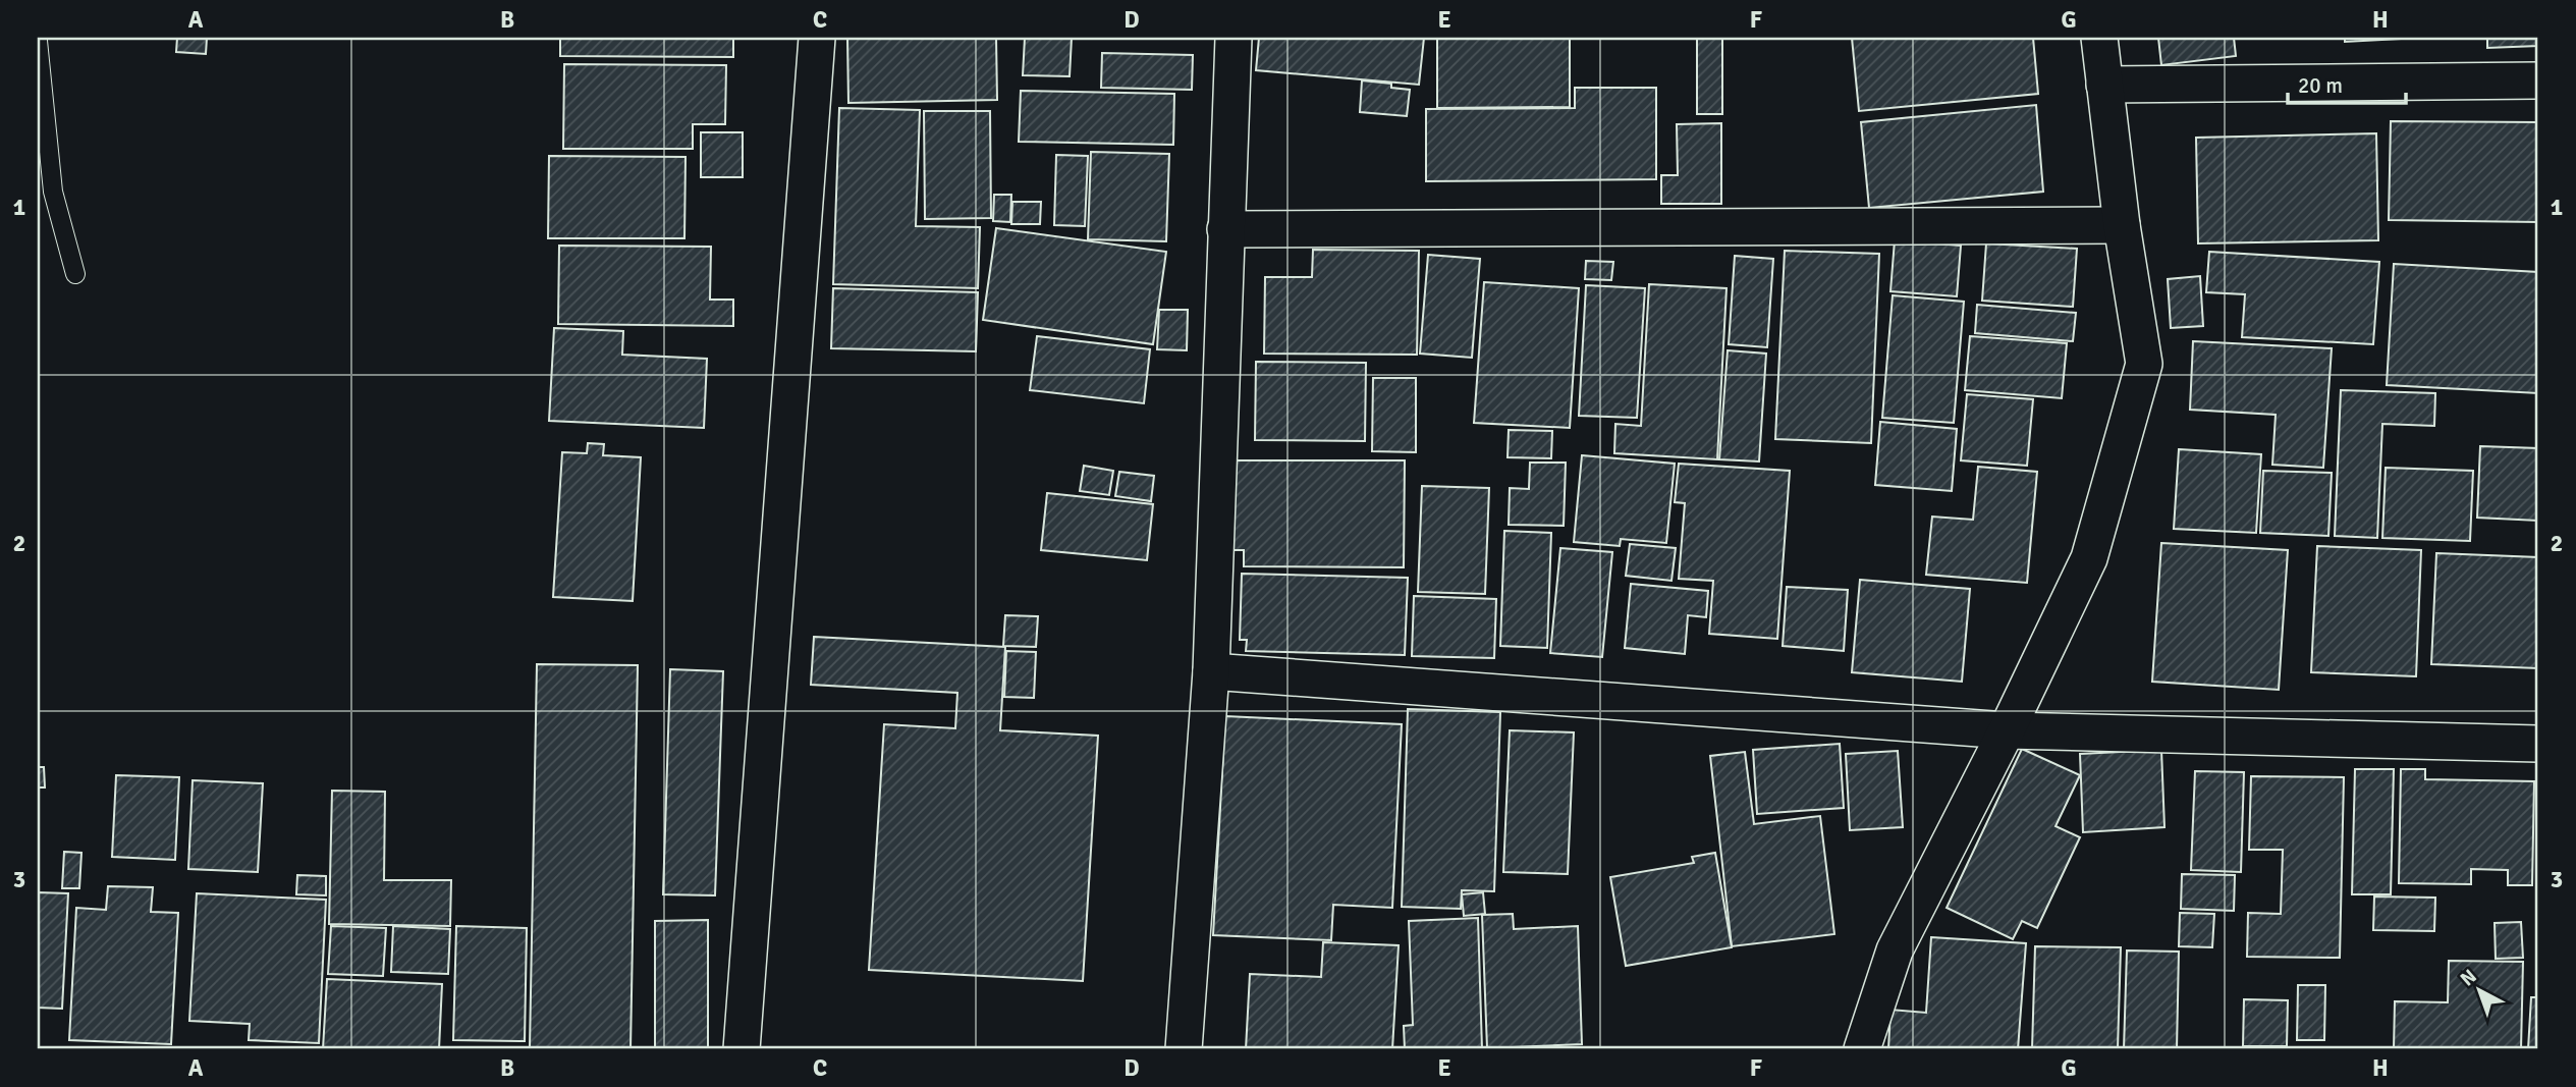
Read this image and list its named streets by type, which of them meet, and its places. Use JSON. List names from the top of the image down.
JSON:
{
  "scale_bar": "20 m",
  "north": "top left",
  "grid": {
    "columns": [
      "A",
      "B",
      "C",
      "D",
      "E",
      "F",
      "G",
      "H"
    ],
    "rows": ["1", "2", "3"]
  }
}
